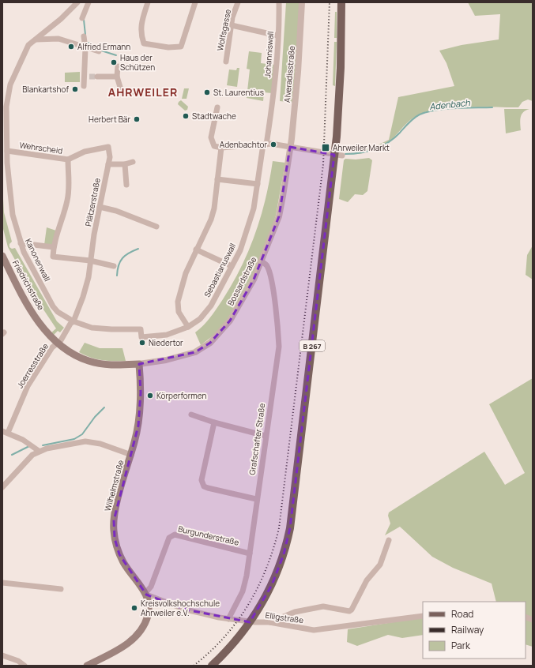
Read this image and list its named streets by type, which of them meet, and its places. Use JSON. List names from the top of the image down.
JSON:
{
  "streets": {
    "main road": ["Friedrichstraße", "B 267", "Wilhelmstraße"],
    "street": [
      "Wolfsgasse",
      "Johanniswall",
      "Alveradisstraße",
      "Wehrscheid",
      "Plätzerstraße",
      "Kanonenwall",
      "Sebastianuswall",
      "Bossardstraße",
      "Joerresstraße",
      "Grafschafter Straße",
      "Burgunderstraße",
      "Elligstraße"
    ]
  },
  "crossings": [
    ["Johanniswall", "Sebastianuswall"],
    ["Alveradisstraße", "Bossardstraße"],
    ["Wehrscheid", "Plätzerstraße"],
    ["Wehrscheid", "Kanonenwall"],
    ["Plätzerstraße", "Kanonenwall"],
    ["Plätzerstraße", "Friedrichstraße"],
    ["Plätzerstraße", "Joerresstraße"],
    ["Kanonenwall", "Sebastianuswall"],
    ["Bossardstraße", "Friedrichstraße"],
    ["Bossardstraße", "Grafschafter Straße"],
    ["Bossardstraße", "Wilhelmstraße"],
    ["Friedrichstraße", "Joerresstraße"],
    ["Friedrichstraße", "Wilhelmstraße"],
    ["Grafschafter Straße", "Burgunderstraße"],
    ["Grafschafter Straße", "Elligstraße"],
    ["Wilhelmstraße", "Burgunderstraße"],
    ["Wilhelmstraße", "Elligstraße"],
    ["Burgunderstraße", "Elligstraße"]
  ],
  "districts": ["AHRWEILER"],
  "water": ["Adenbach"],
  "places": {
    "other": [
      "Alfried Ermann",
      "Haus der Schützen",
      "Blankartshof",
      "St. Laurentius",
      "Stadtwache",
      "Herbert Bär",
      "Adenbachtor",
      "Niedertor",
      "Körperformen",
      "Kreisvolkshochschule Ahrweiler e.V."
    ],
    "transit": ["Ahrweiler Markt"]
  },
  "legend": ["Road", "Railway", "Park"]
}
